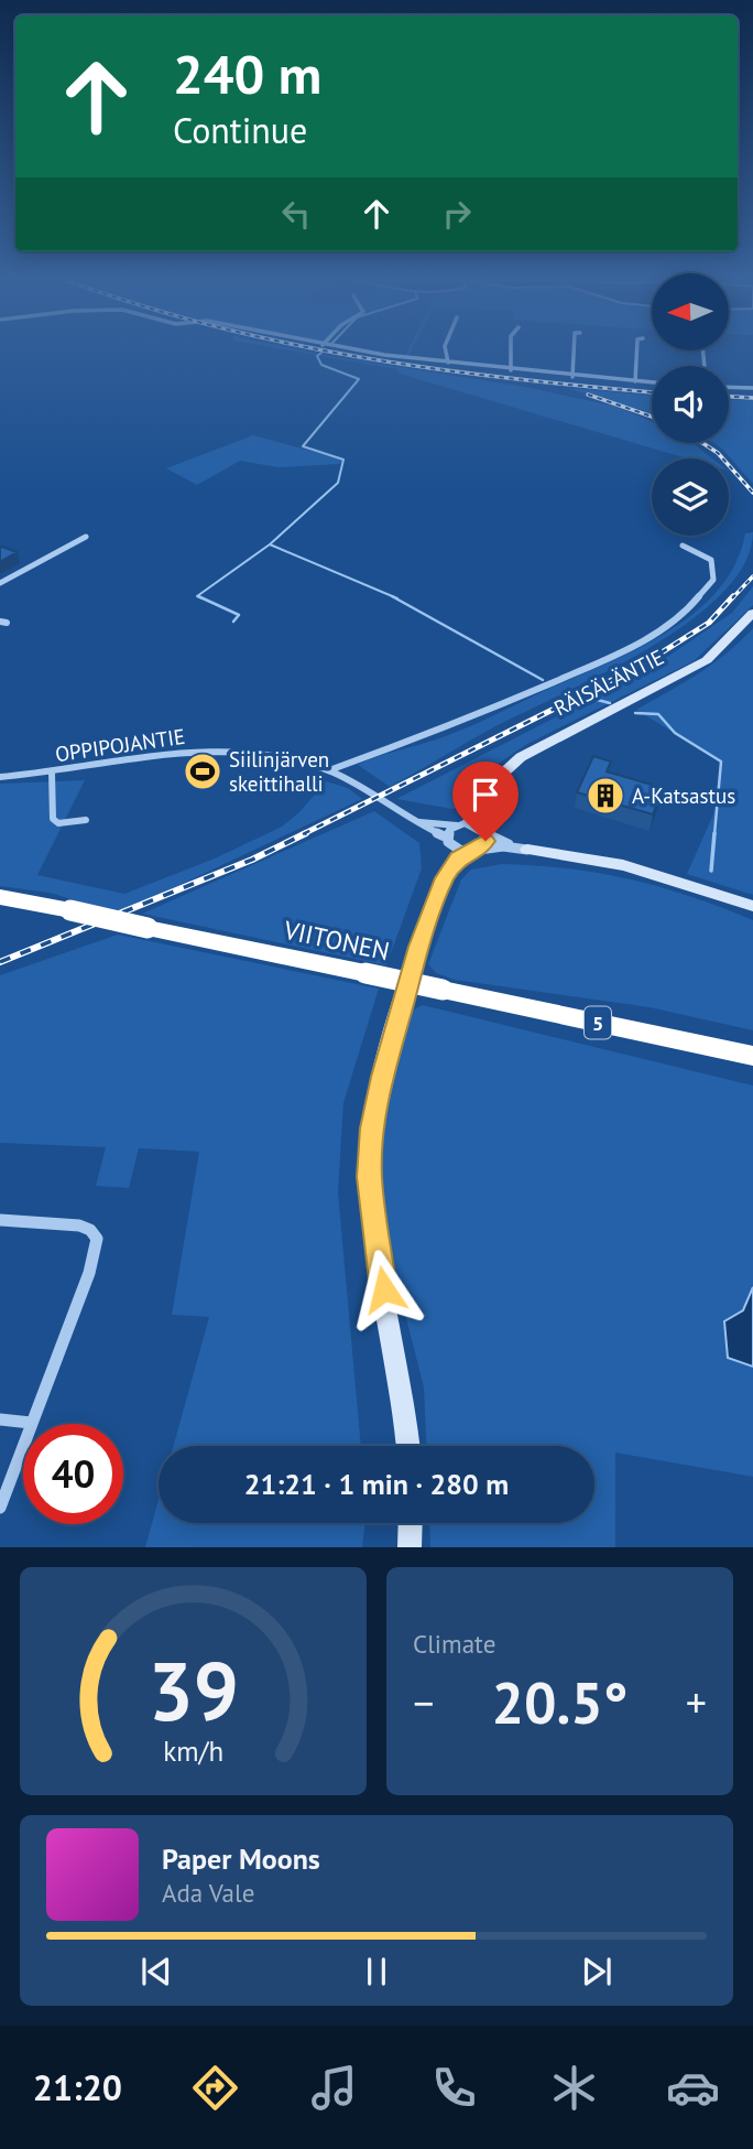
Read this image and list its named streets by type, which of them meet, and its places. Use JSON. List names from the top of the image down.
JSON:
{
  "streets": {
    "highway": ["VIITONEN", "5"],
    "street": ["RÄISÄLÄNTIE", "OPPIPOJANTIE"]
  },
  "places": {
    "sports": ["Siilinjärven skeittihalli"],
    "building": ["A-Katsastus"]
  },
  "north": "left",
  "page": {
    "turn": ["240 m", "Continue"],
    "limit": "40",
    "trip": "21:21 · 1 min · 280 m",
    "tile": "Climate",
    "heat": ["−", "20.5°", "+"],
    "song": ["Paper Moons", "Ada Vale"],
    "tabs": "21:20",
    "gauge": ["39", "km/h"]
  }
}
